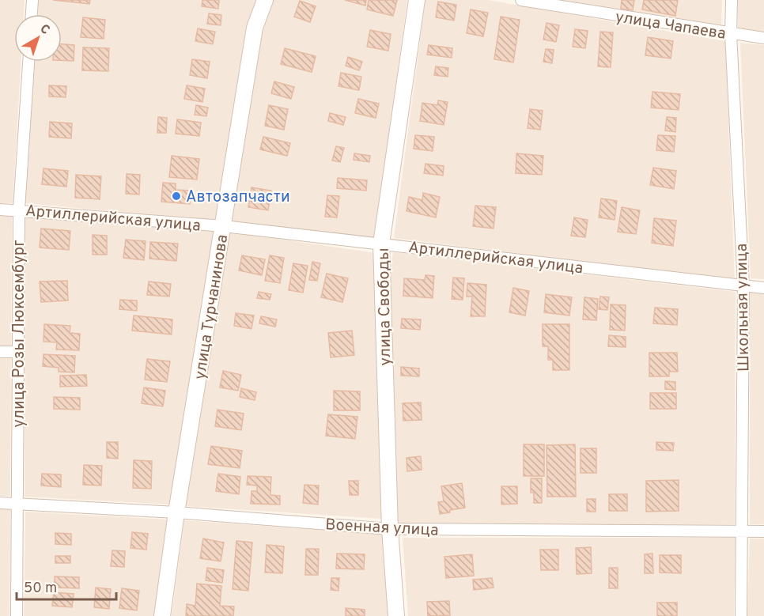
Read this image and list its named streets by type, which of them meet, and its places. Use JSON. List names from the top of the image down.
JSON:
{
  "streets": {
    "street": [
      "улица Чапаева",
      "Артиллерийская улица",
      "улица Турчанинова",
      "улица Свободы",
      "Школьная улица",
      "улица Розы Люксембург",
      "Военная улица"
    ]
  },
  "crossings": [
    ["улица Чапаева", "Школьная улица"],
    ["Артиллерийская улица", "улица Турчанинова"],
    ["Артиллерийская улица", "улица Свободы"],
    ["Артиллерийская улица", "Школьная улица"],
    ["Артиллерийская улица", "улица Розы Люксембург"],
    ["улица Турчанинова", "Военная улица"],
    ["улица Свободы", "Военная улица"],
    ["Школьная улица", "Военная улица"],
    ["улица Розы Люксембург", "Военная улица"]
  ],
  "places": ["Автозапчасти"],
  "scale_bar": "50 m",
  "north": "top right"
}
